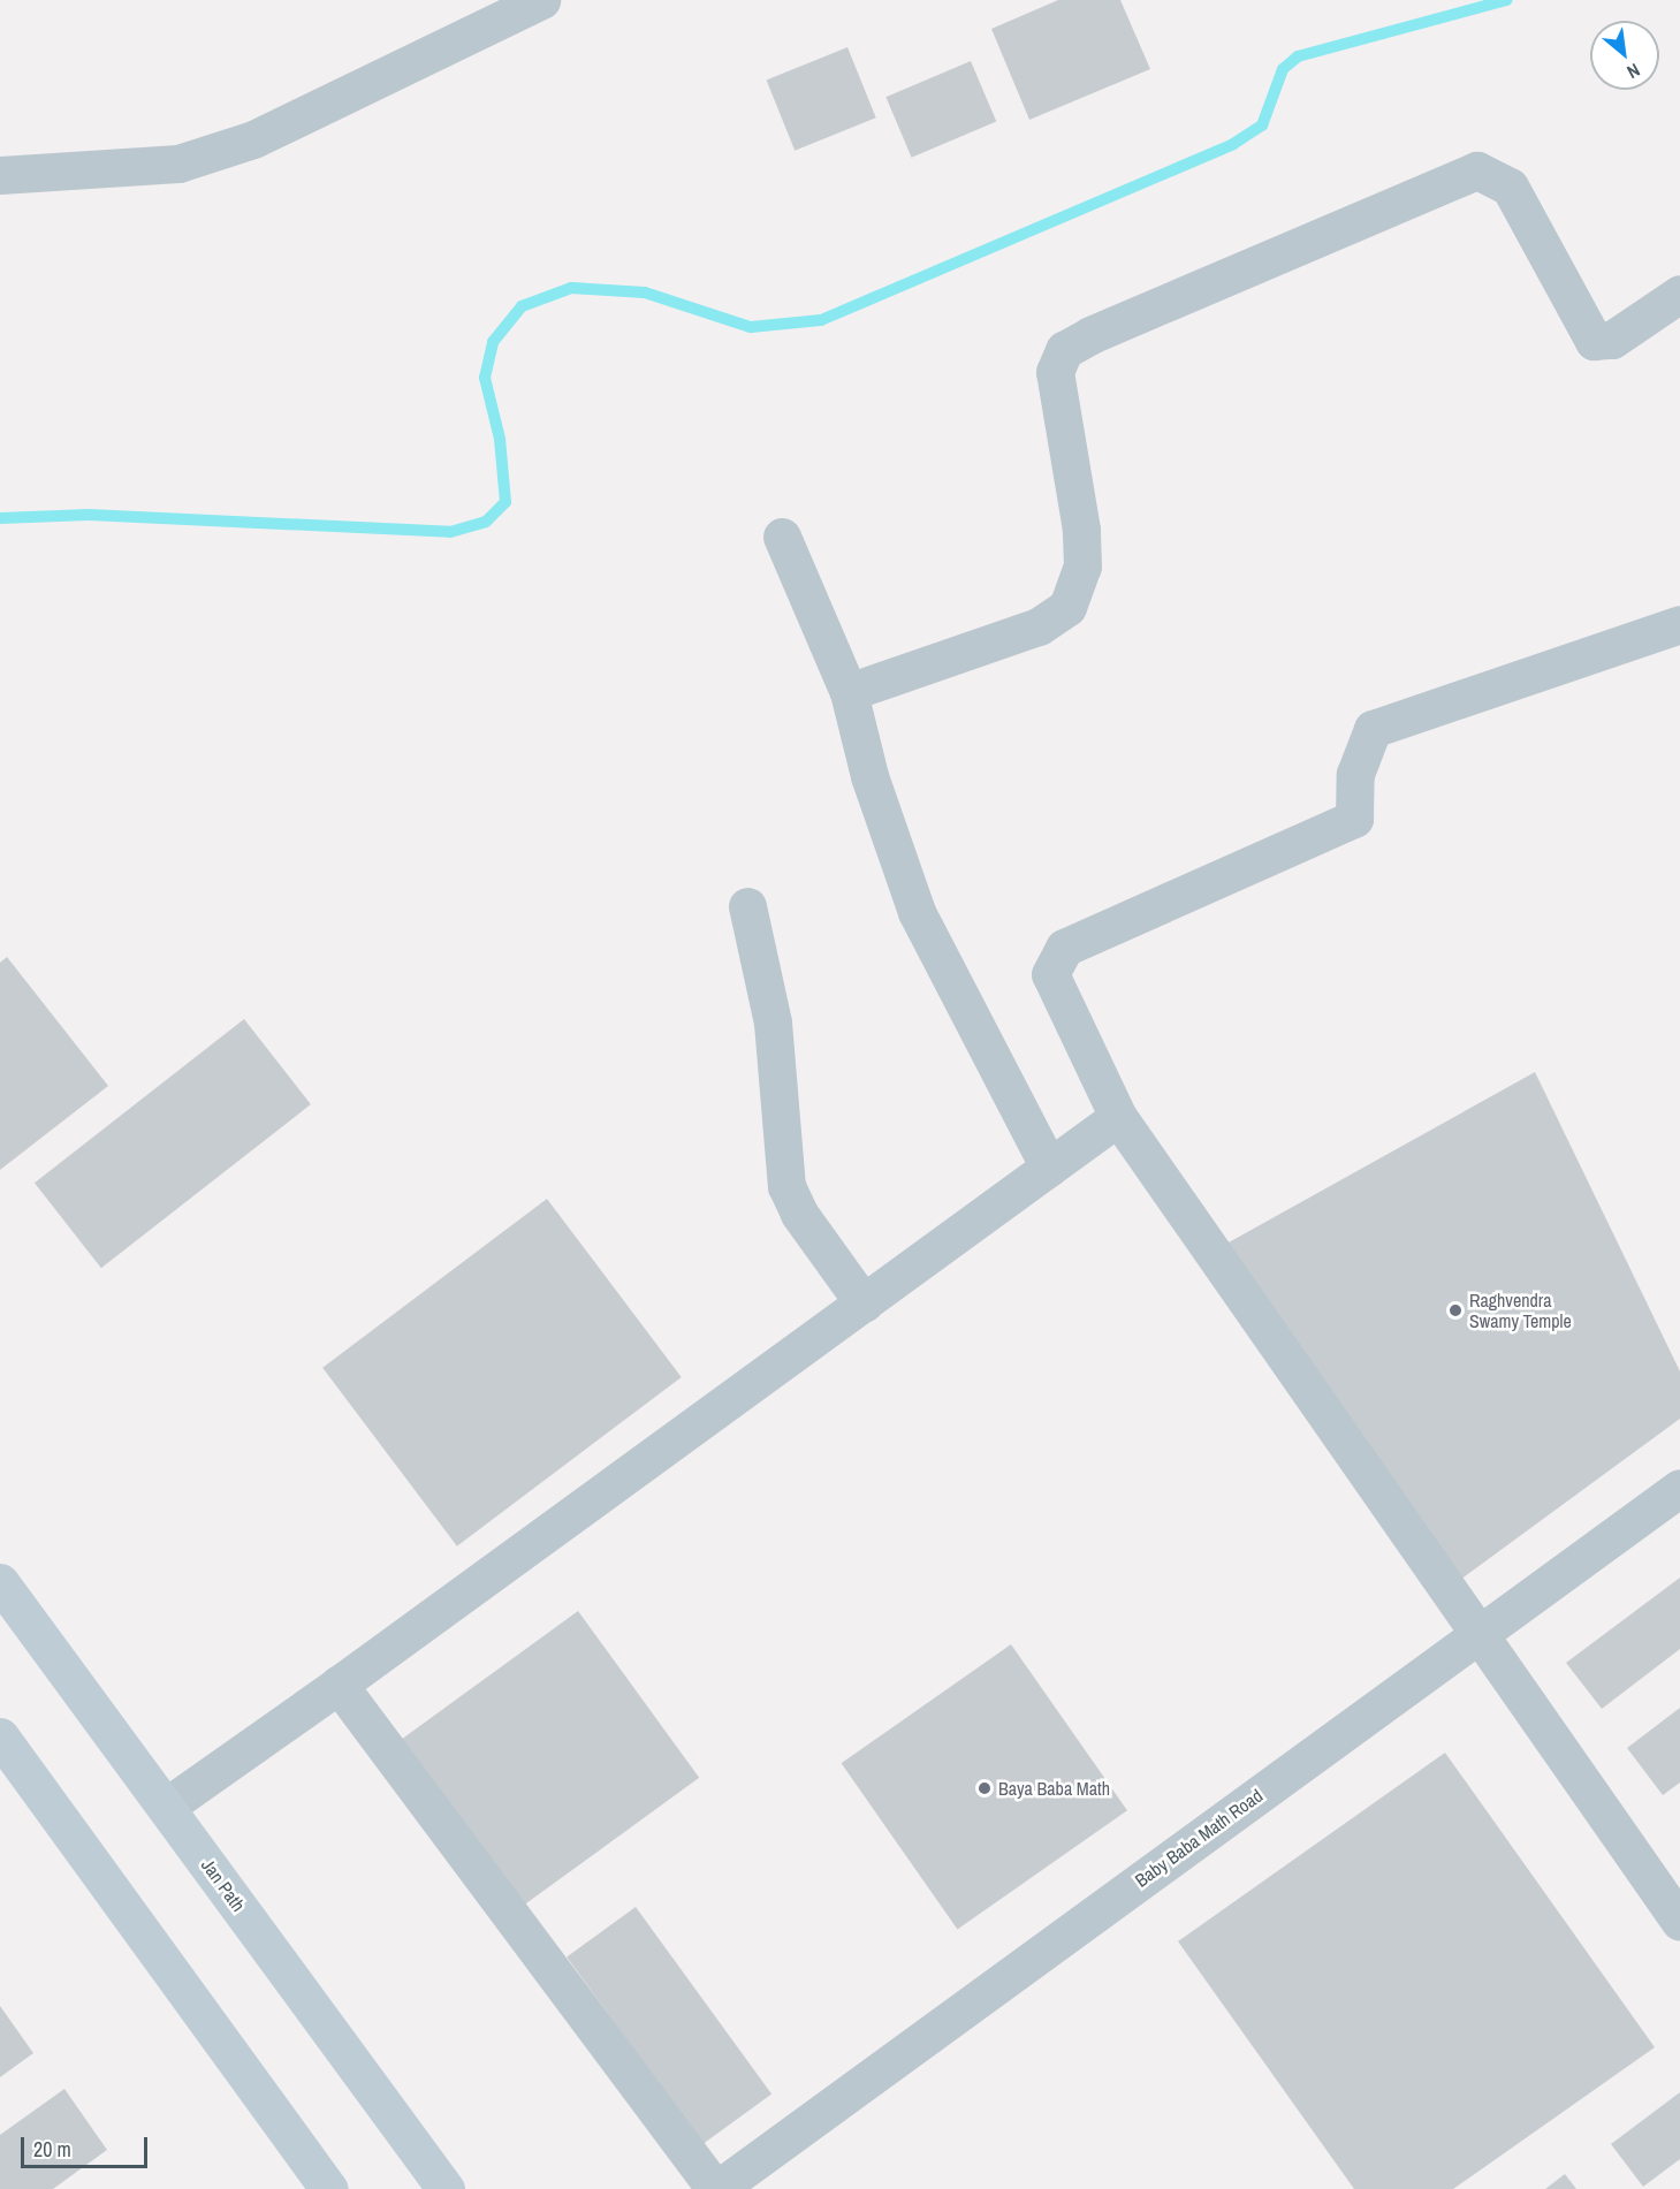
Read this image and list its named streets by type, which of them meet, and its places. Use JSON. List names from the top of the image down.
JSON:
{
  "streets": {
    "main road": ["Jan Path"],
    "street": ["Baby Baba Math Road"]
  },
  "places": ["Raghvendra Swamy Temple", "Baya Baba Math"],
  "scale_bar": "20 m",
  "north": "bottom right"
}
